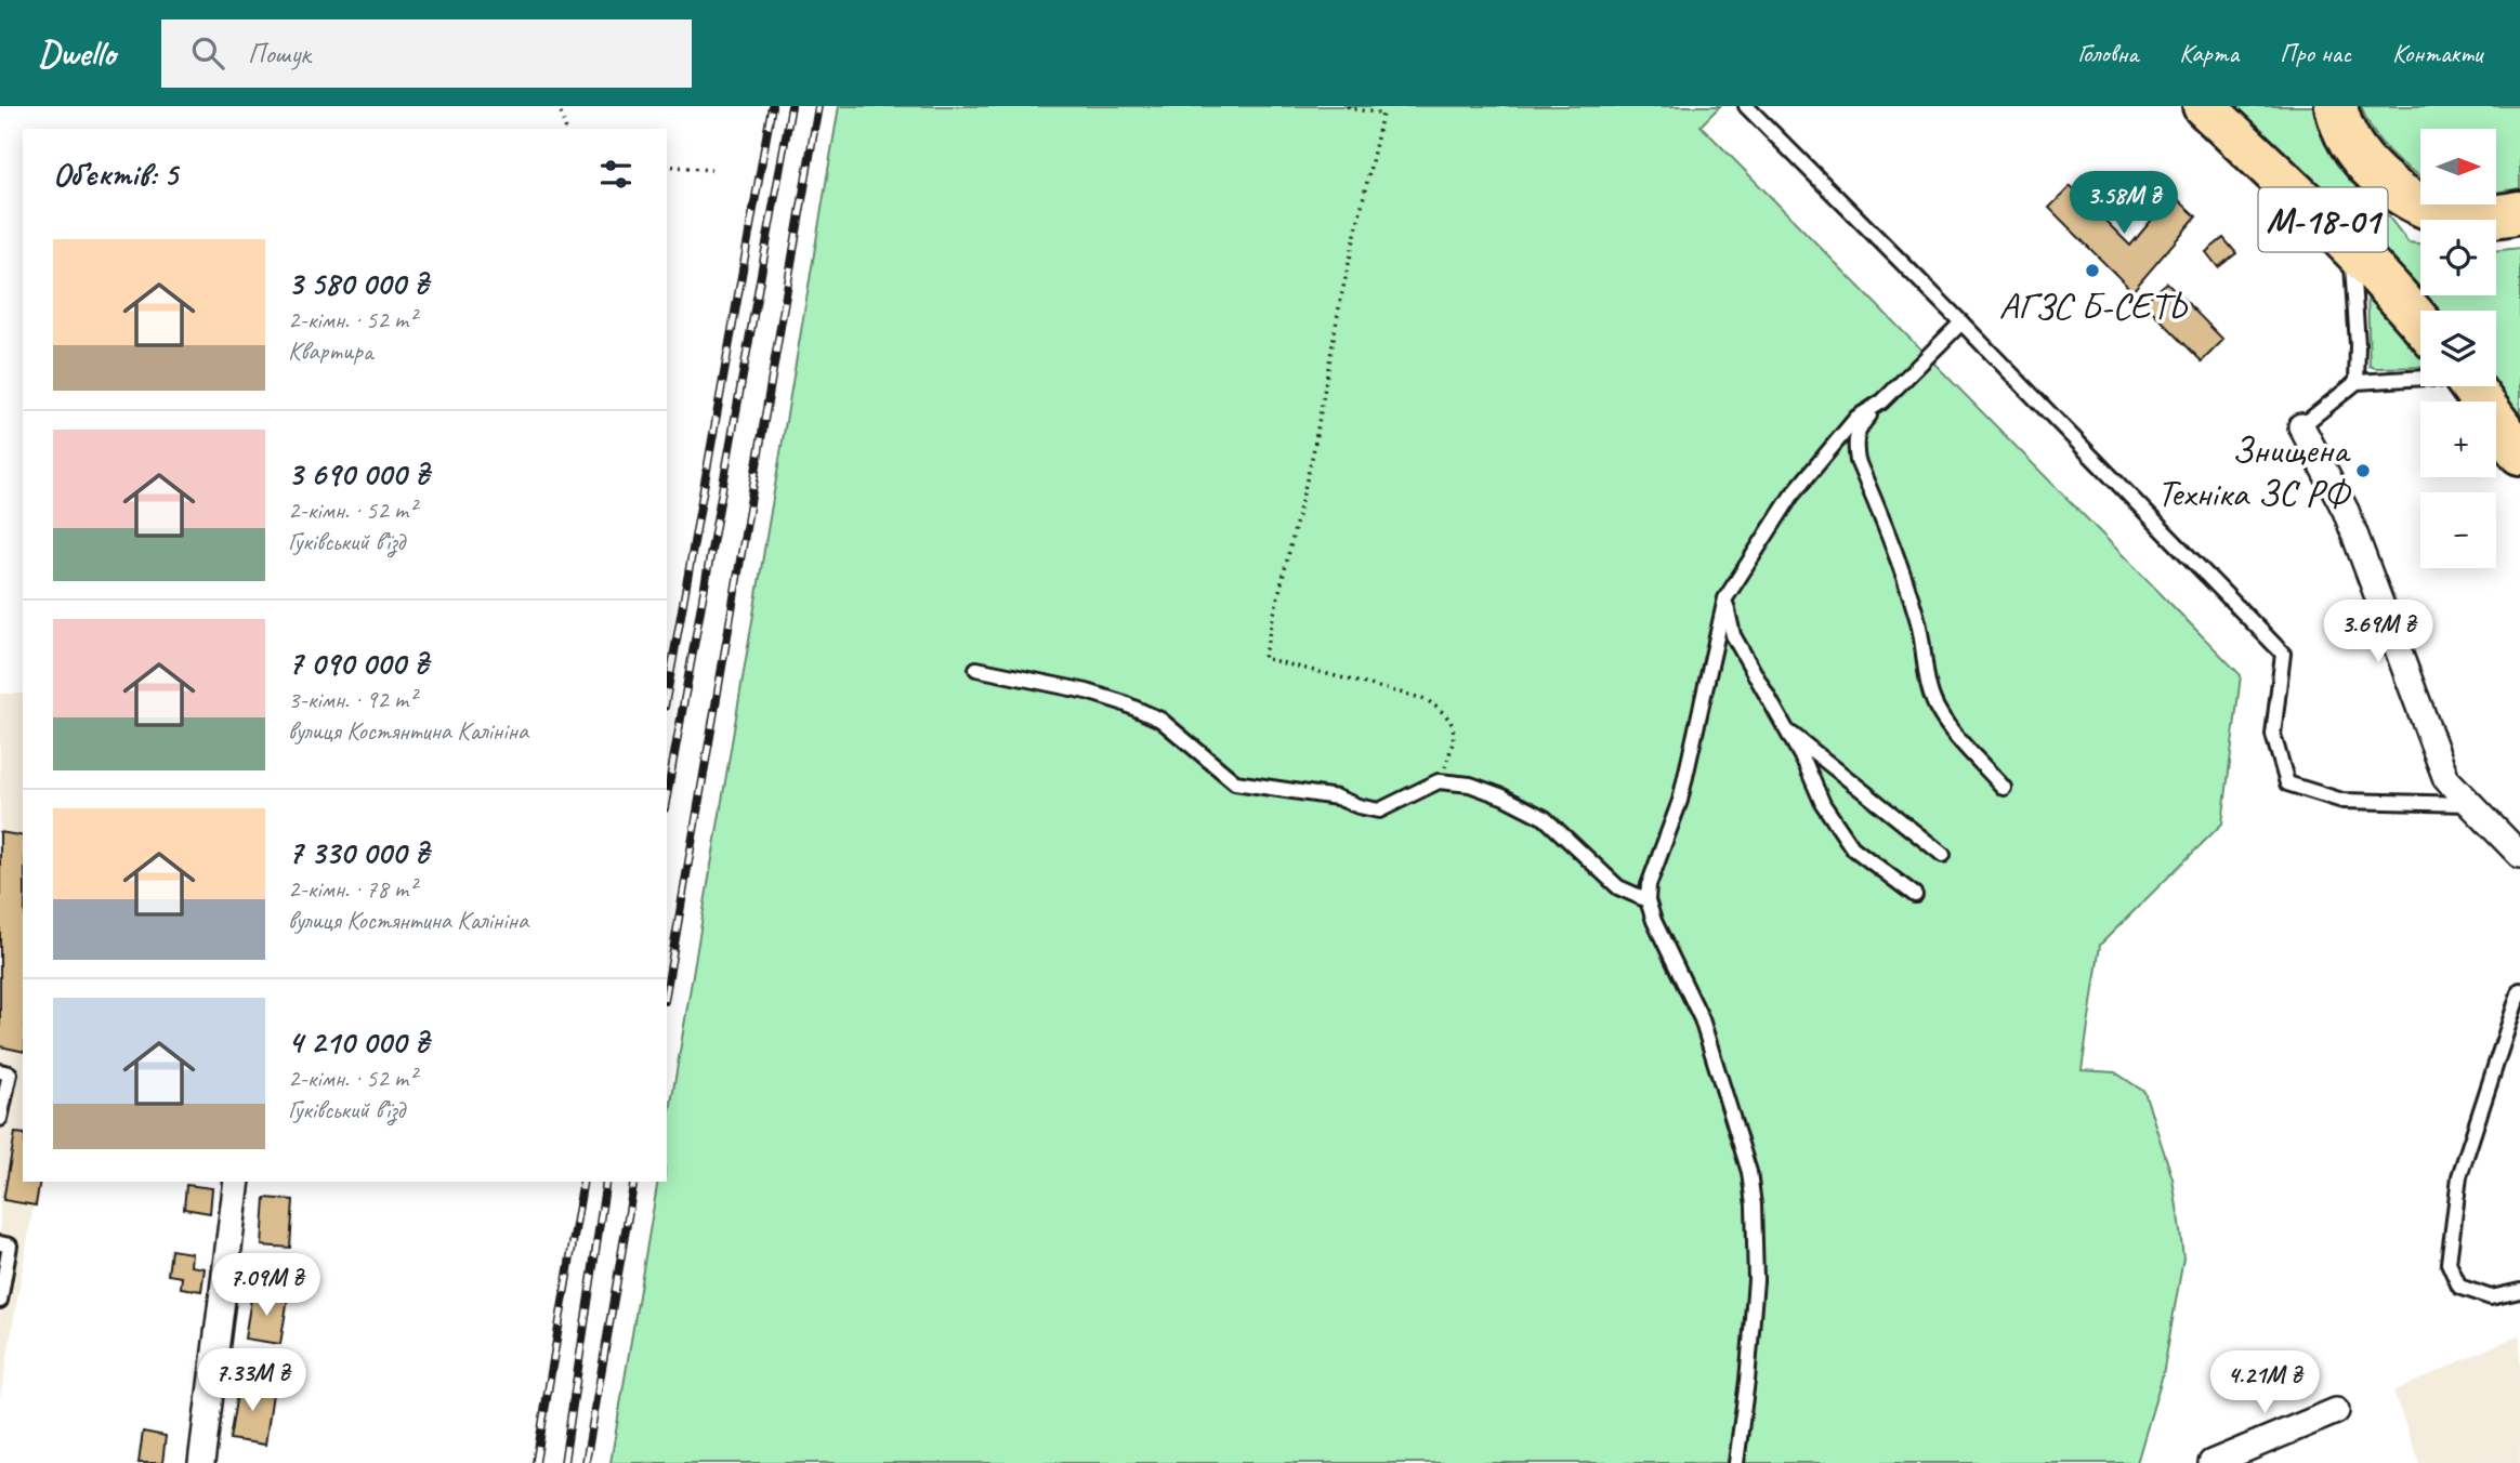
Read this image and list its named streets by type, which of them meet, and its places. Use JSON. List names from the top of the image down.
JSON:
{
  "streets": {
    "highway": ["М-18-01"]
  },
  "places": ["АГЗС Б-СЕТЬ", "Знищена Техніка ЗС РФ"],
  "north": "right",
  "page": {
    "header": "Dwello",
    "search": "Пошук",
    "nav": [
      "Головна",
      "Карта",
      "Про нас",
      "Контакти"
    ],
    "map_buttons": ["+", "−"],
    "heading": "Об’єктів: 5",
    "price": [
      "3.58M ₴",
      "3.69M ₴",
      "7.09M ₴",
      "7.33M ₴",
      "4.21M ₴"
    ],
    "list": [
      {
        "name": "3 580 000 ₴",
        "note": "2-кімн. · 52 m² · Квартира"
      },
      {
        "name": "3 690 000 ₴",
        "note": "2-кімн. · 52 m² · Гуківський в’їзд"
      },
      {
        "name": "7 090 000 ₴",
        "note": "3-кімн. · 92 m² · вулиця Костянтина Калініна"
      },
      {
        "name": "7 330 000 ₴",
        "note": "2-кімн. · 78 m² · вулиця Костянтина Калініна"
      },
      {
        "name": "4 210 000 ₴",
        "note": "2-кімн. · 52 m² · Гуківський в’їзд"
      }
    ]
  }
}
